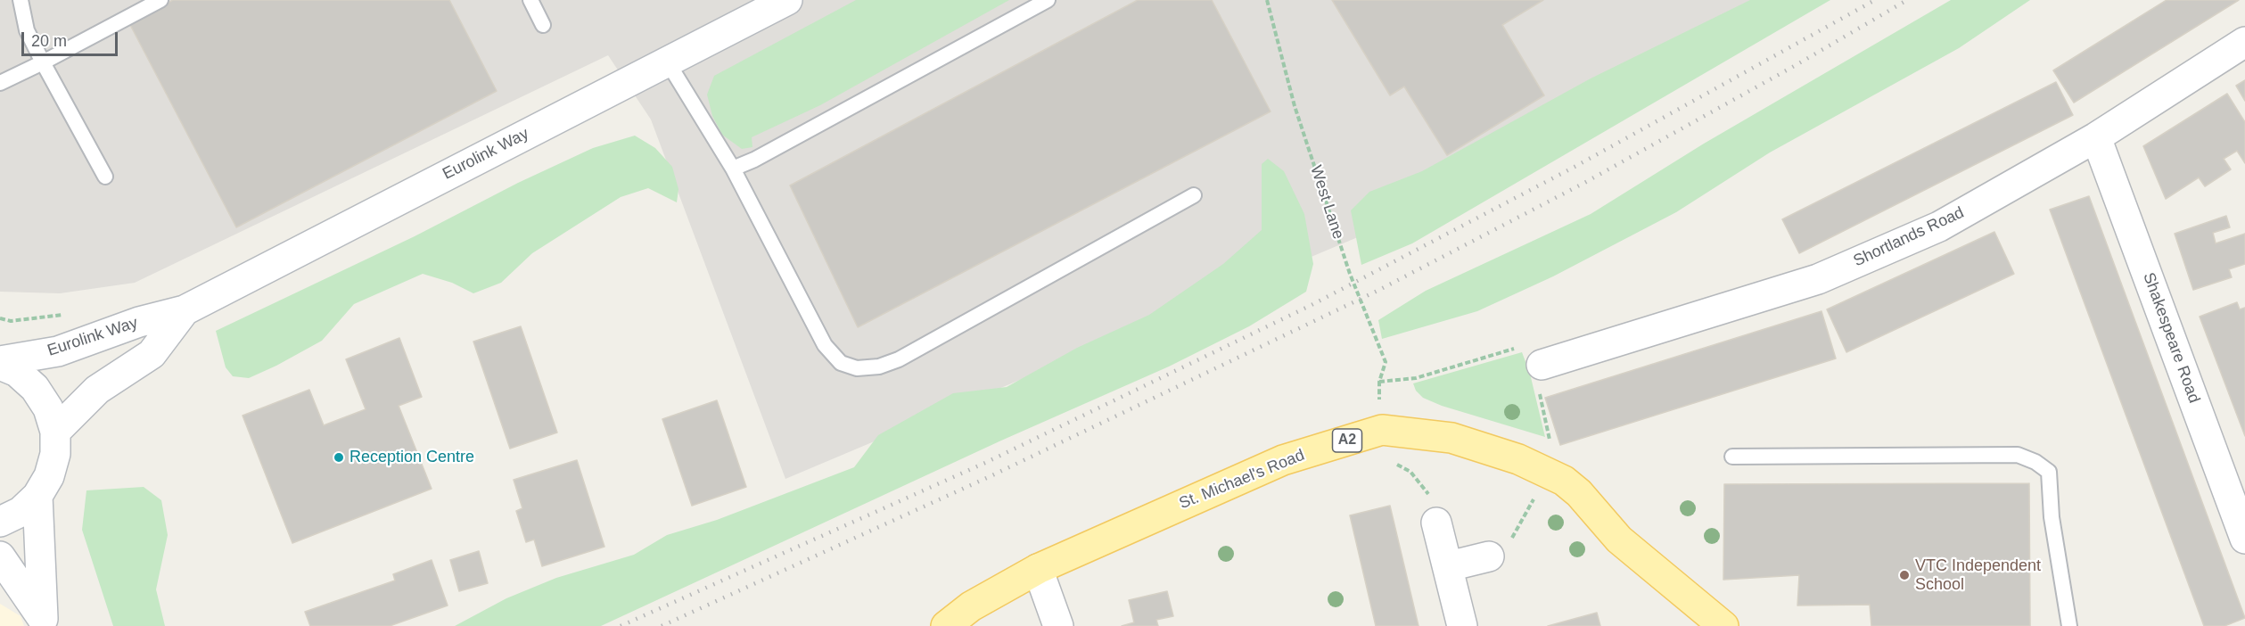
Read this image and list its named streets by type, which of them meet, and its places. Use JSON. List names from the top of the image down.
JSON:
{
  "streets": {
    "main road": [
      "Eurolink Way",
      "Shortlands Road",
      "Shakespeare Road",
      "A2",
      "St. Michael's Road"
    ],
    "path": ["West Lane"]
  },
  "crossings": [
    ["Shortlands Road", "Shakespeare Road"]
  ],
  "places": ["Reception Centre", "VTC Independent School"],
  "scale_bar": "20 m"
}
